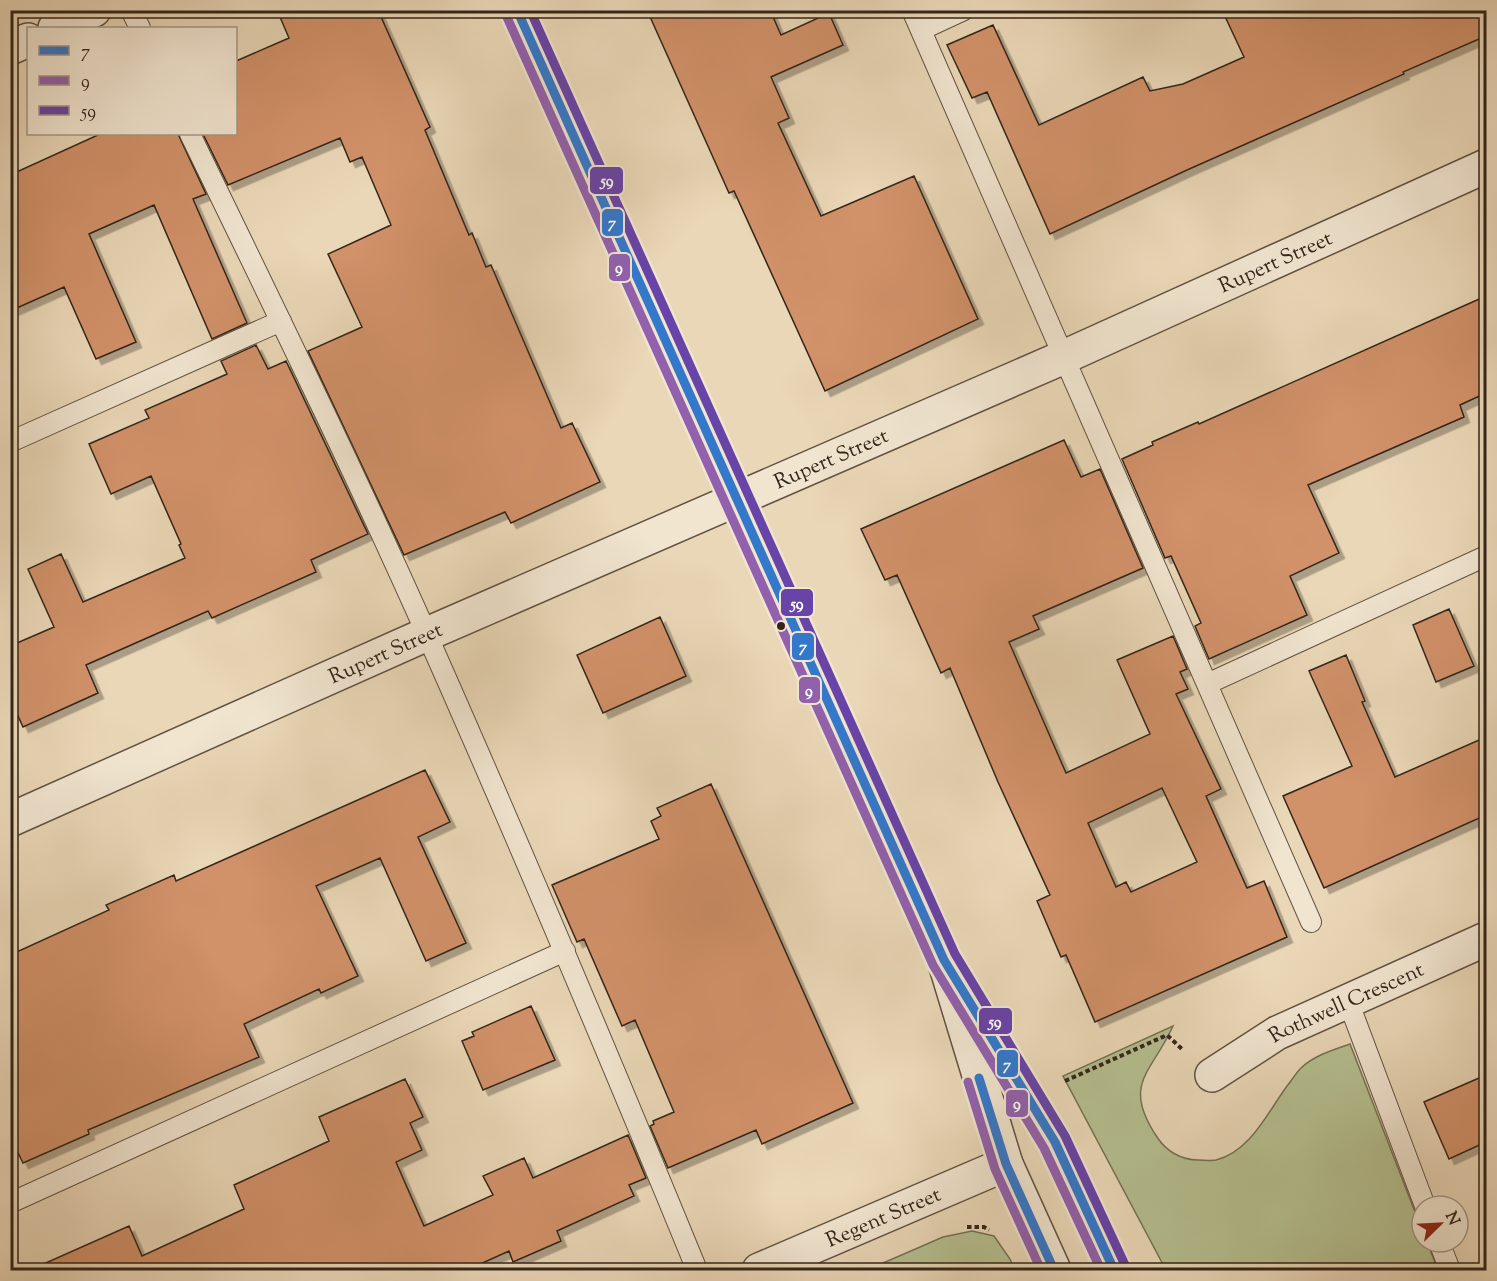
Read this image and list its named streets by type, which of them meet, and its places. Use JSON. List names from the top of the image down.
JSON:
{
  "streets": {
    "street": ["Rupert Street", "Rothwell Crescent", "Regent Street"]
  },
  "lines": ["transit line 7", "transit line 59", "transit line 9"],
  "legend": ["7", "9", "59"],
  "north": "top right"
}
